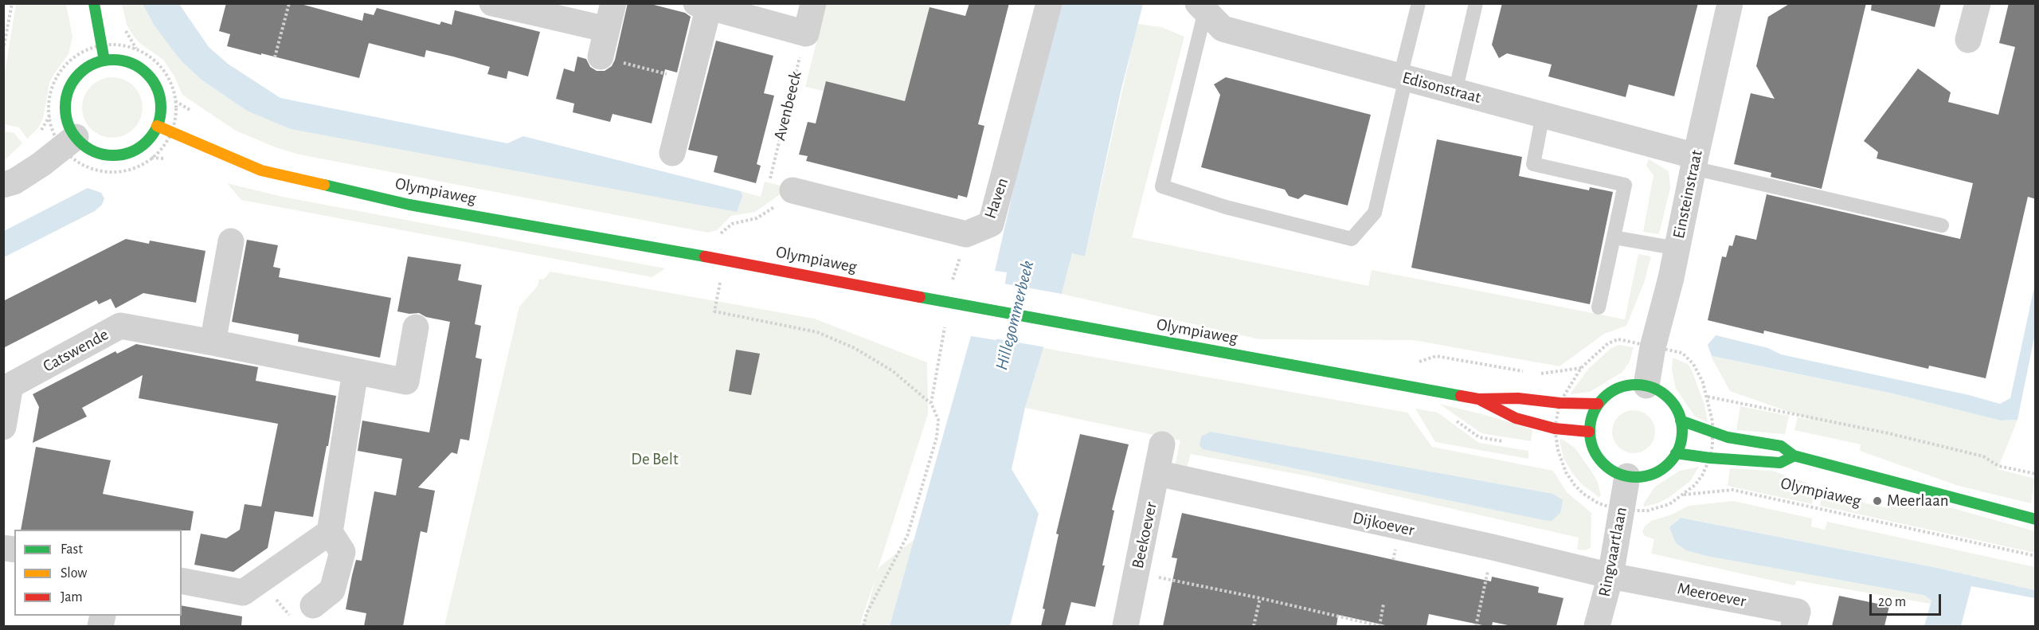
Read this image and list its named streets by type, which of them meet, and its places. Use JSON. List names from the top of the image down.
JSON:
{
  "streets": {
    "main road": ["Olympiaweg"],
    "street": [
      "Edisonstraat",
      "Einsteinstraat",
      "Haven",
      "Catswende",
      "Dijkoever",
      "Beekoever",
      "Ringvaartlaan",
      "Meeroever"
    ],
    "path": ["Avenbeeck"]
  },
  "crossings": [
    ["Edisonstraat", "Einsteinstraat"],
    ["Olympiaweg", "Einsteinstraat"],
    ["Olympiaweg", "Ringvaartlaan"],
    ["Einsteinstraat", "Ringvaartlaan"],
    ["Dijkoever", "Beekoever"],
    ["Dijkoever", "Ringvaartlaan"],
    ["Dijkoever", "Meeroever"],
    ["Ringvaartlaan", "Meeroever"]
  ],
  "water": ["Hillegommerbeek"],
  "parks": ["De Belt"],
  "places": ["Meerlaan"],
  "legend": ["Fast", "Slow", "Jam"],
  "scale_bar": "20 m"
}
